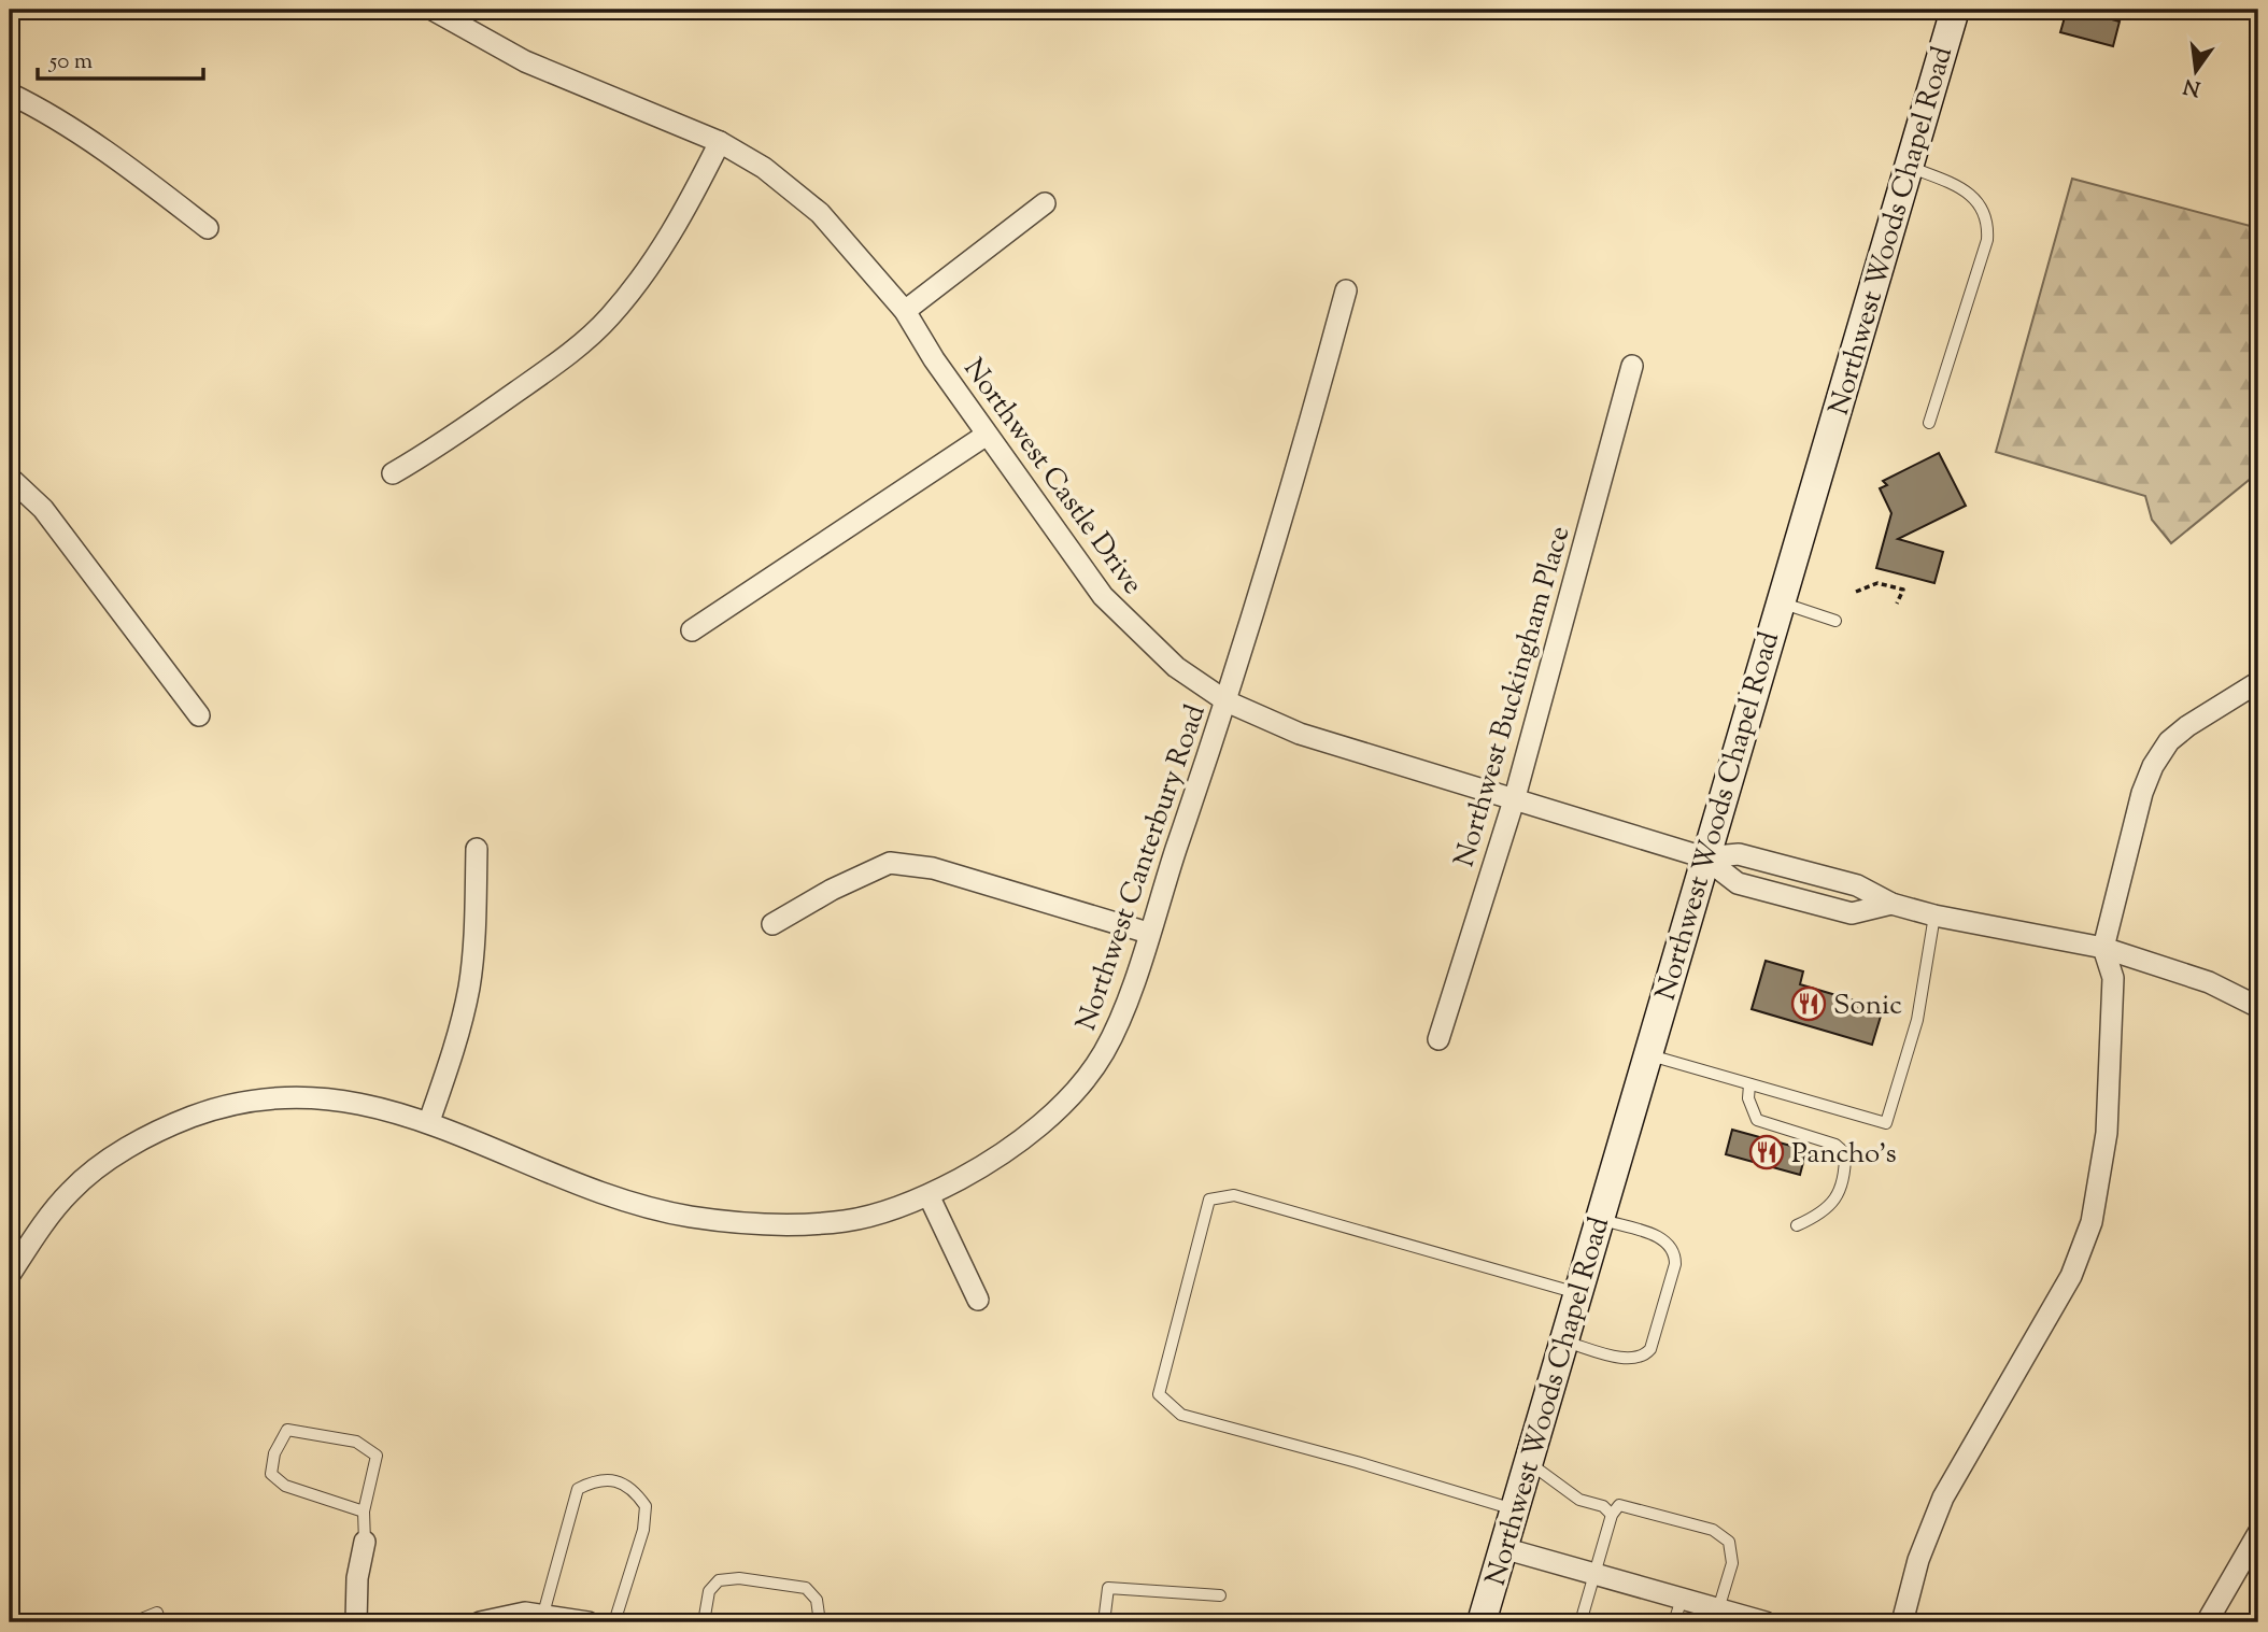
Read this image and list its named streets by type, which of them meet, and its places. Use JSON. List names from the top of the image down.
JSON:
{
  "streets": {
    "main road": ["Northwest Woods Chapel Road"],
    "street": ["Northwest Castle Drive", "Northwest Buckingham Place", "Northwest Canterbury Road"]
  },
  "crossings": [
    ["Northwest Woods Chapel Road", "Northwest Castle Drive"],
    ["Northwest Castle Drive", "Northwest Buckingham Place"],
    ["Northwest Castle Drive", "Northwest Canterbury Road"]
  ],
  "places": {
    "restaurant": ["Sonic", "Pancho's"]
  },
  "scale_bar": "50 m",
  "north": "bottom"
}
